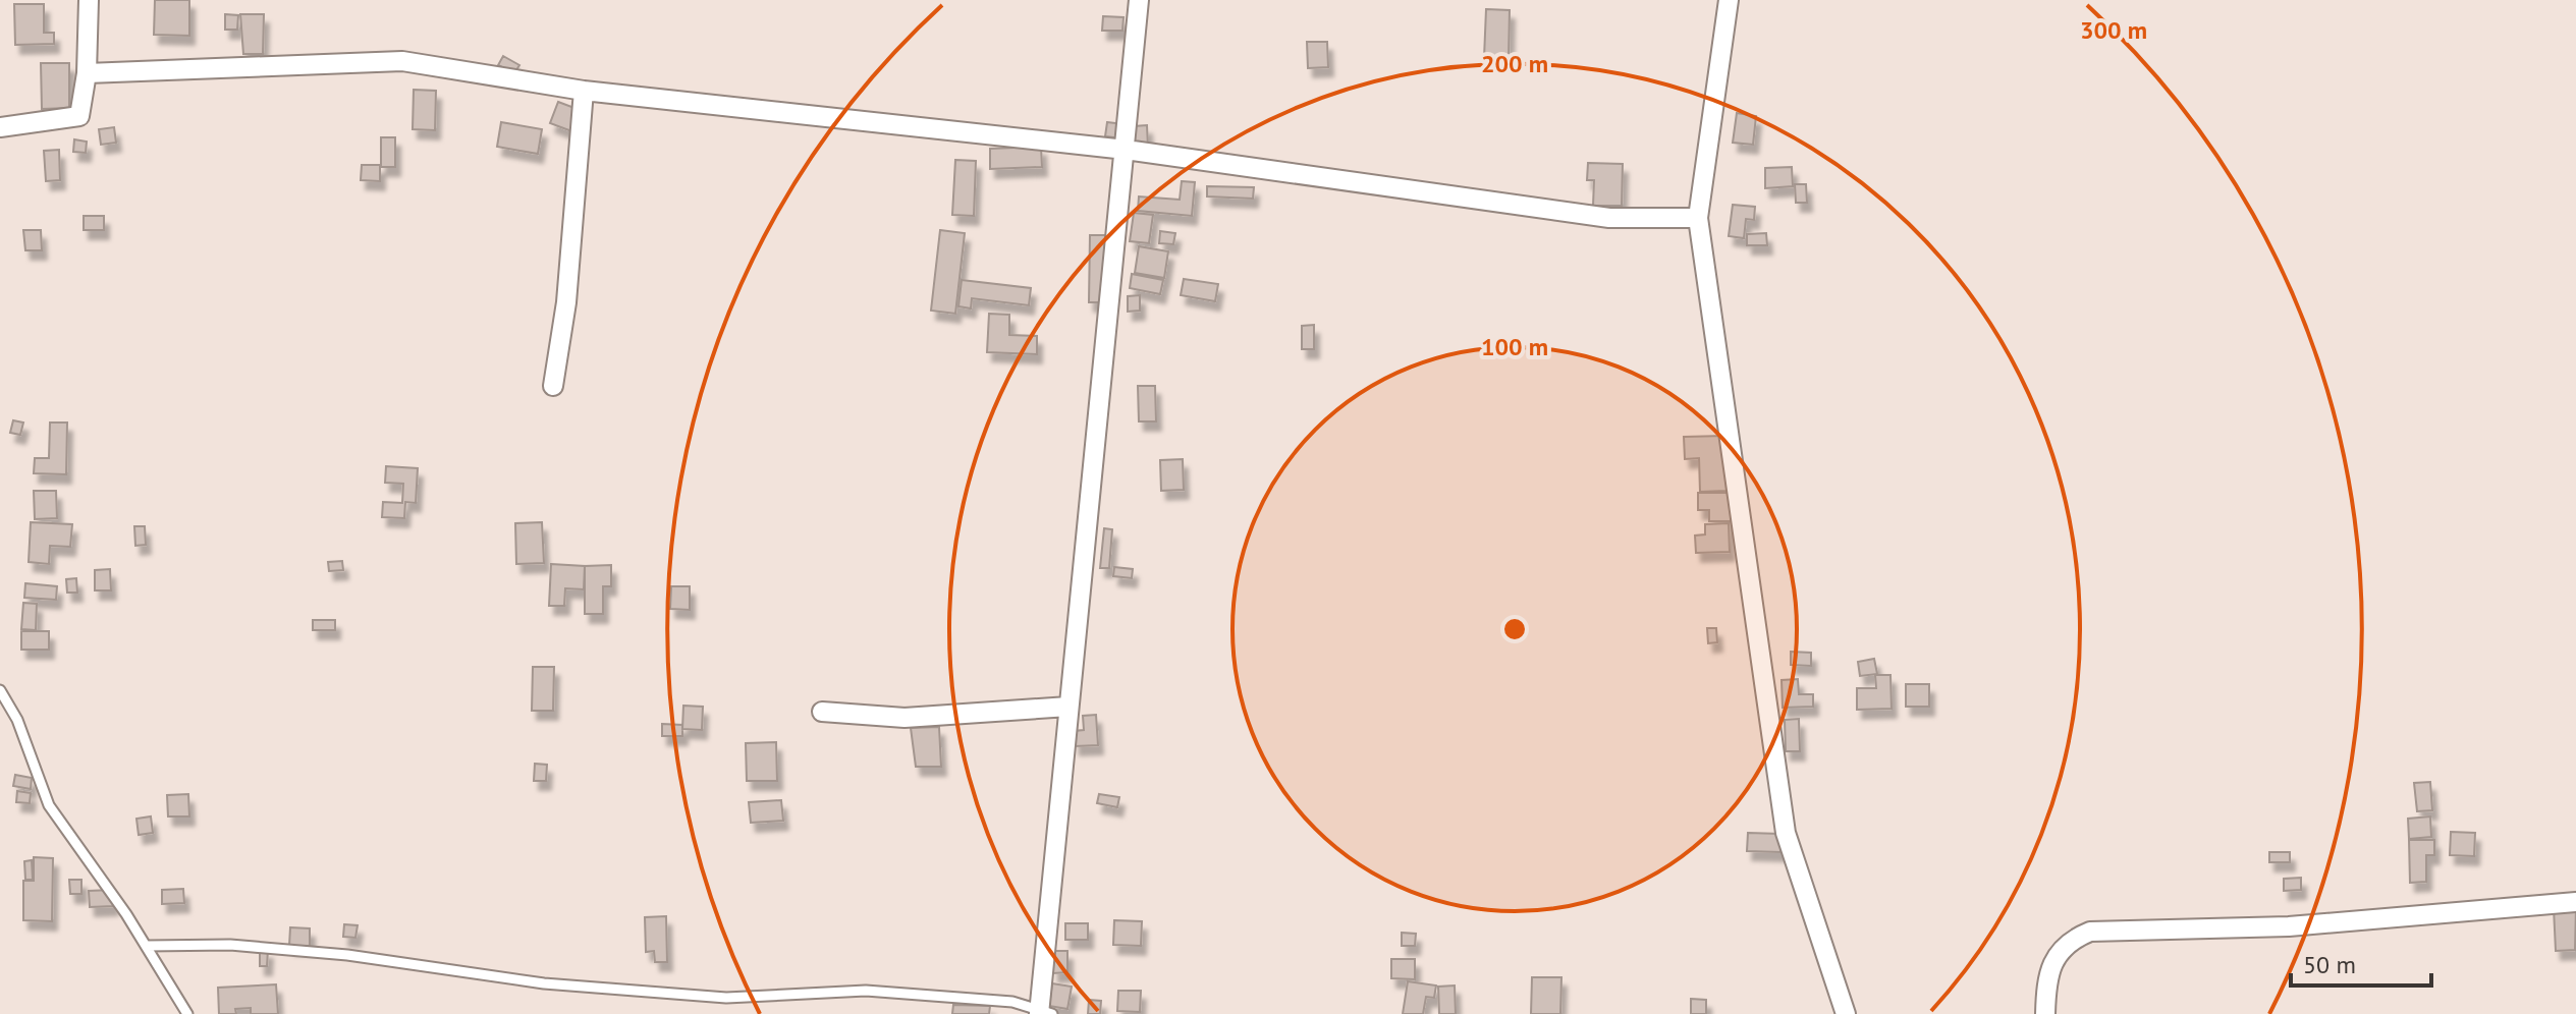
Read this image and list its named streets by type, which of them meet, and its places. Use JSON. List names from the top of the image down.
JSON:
{
  "scale_bar": "50 m",
  "rings": ["300 m", "200 m", "100 m"]
}
